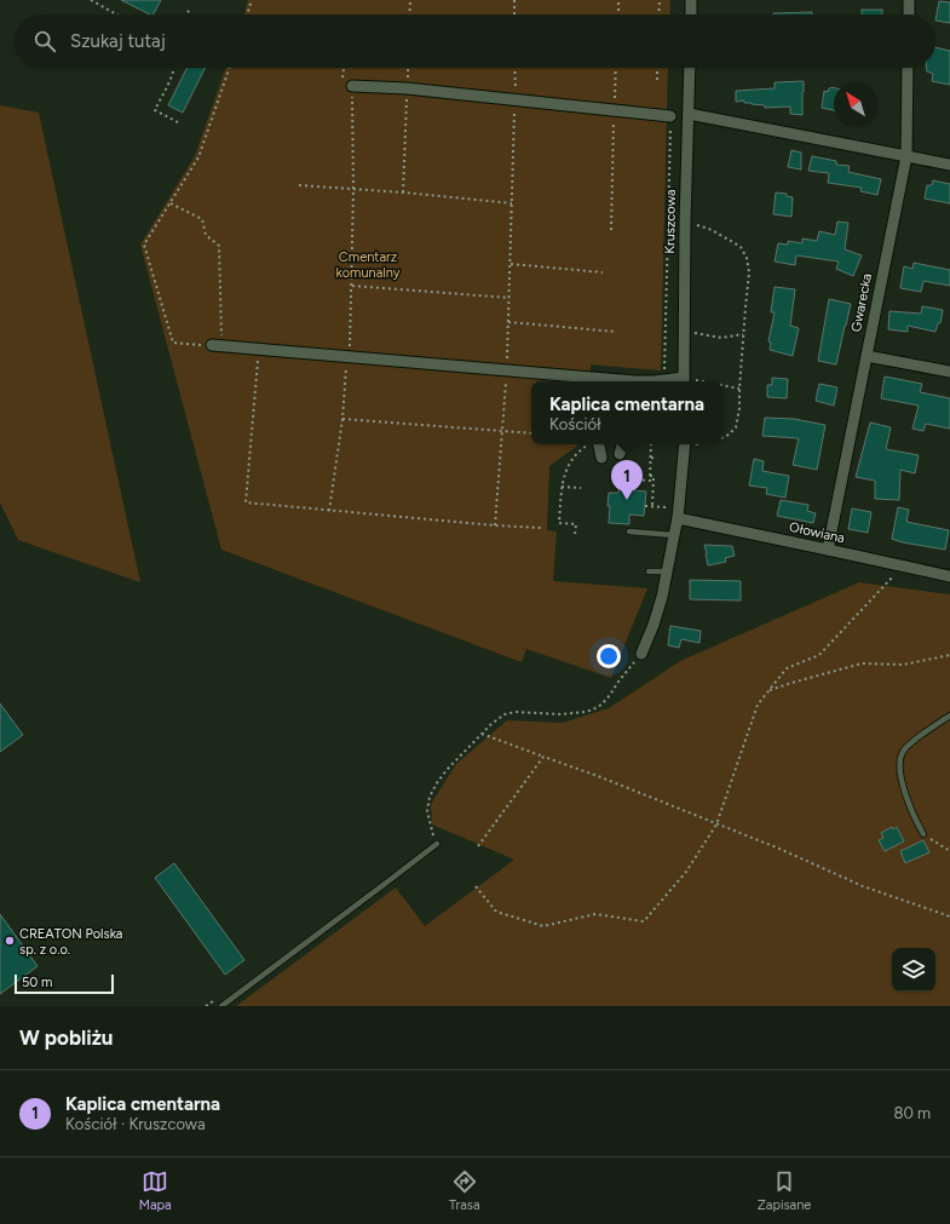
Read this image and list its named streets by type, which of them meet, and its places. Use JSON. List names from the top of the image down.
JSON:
{
  "streets": {
    "street": ["Kruszcowa", "Gwarecka", "Ołowiana"]
  },
  "crossings": [
    ["Gwarecka", "Ołowiana"]
  ],
  "parks": ["Cmentarz komunalny"],
  "places": ["CREATON Polska sp. z o.o."],
  "scale_bar": "50 m",
  "north": "top left",
  "page": {
    "search": "Szukaj tutaj",
    "popup": ["Kaplica cmentarna", "Kościół"],
    "pins": "1",
    "scale": "50 m",
    "heading": "W pobliżu",
    "list": [
      {
        "mark": "1",
        "name": "Kaplica cmentarna",
        "note": "Kościół · Kruszcowa",
        "value": "80 m"
      }
    ],
    "nav": ["Mapa", "Trasa", "Zapisane"]
  }
}
